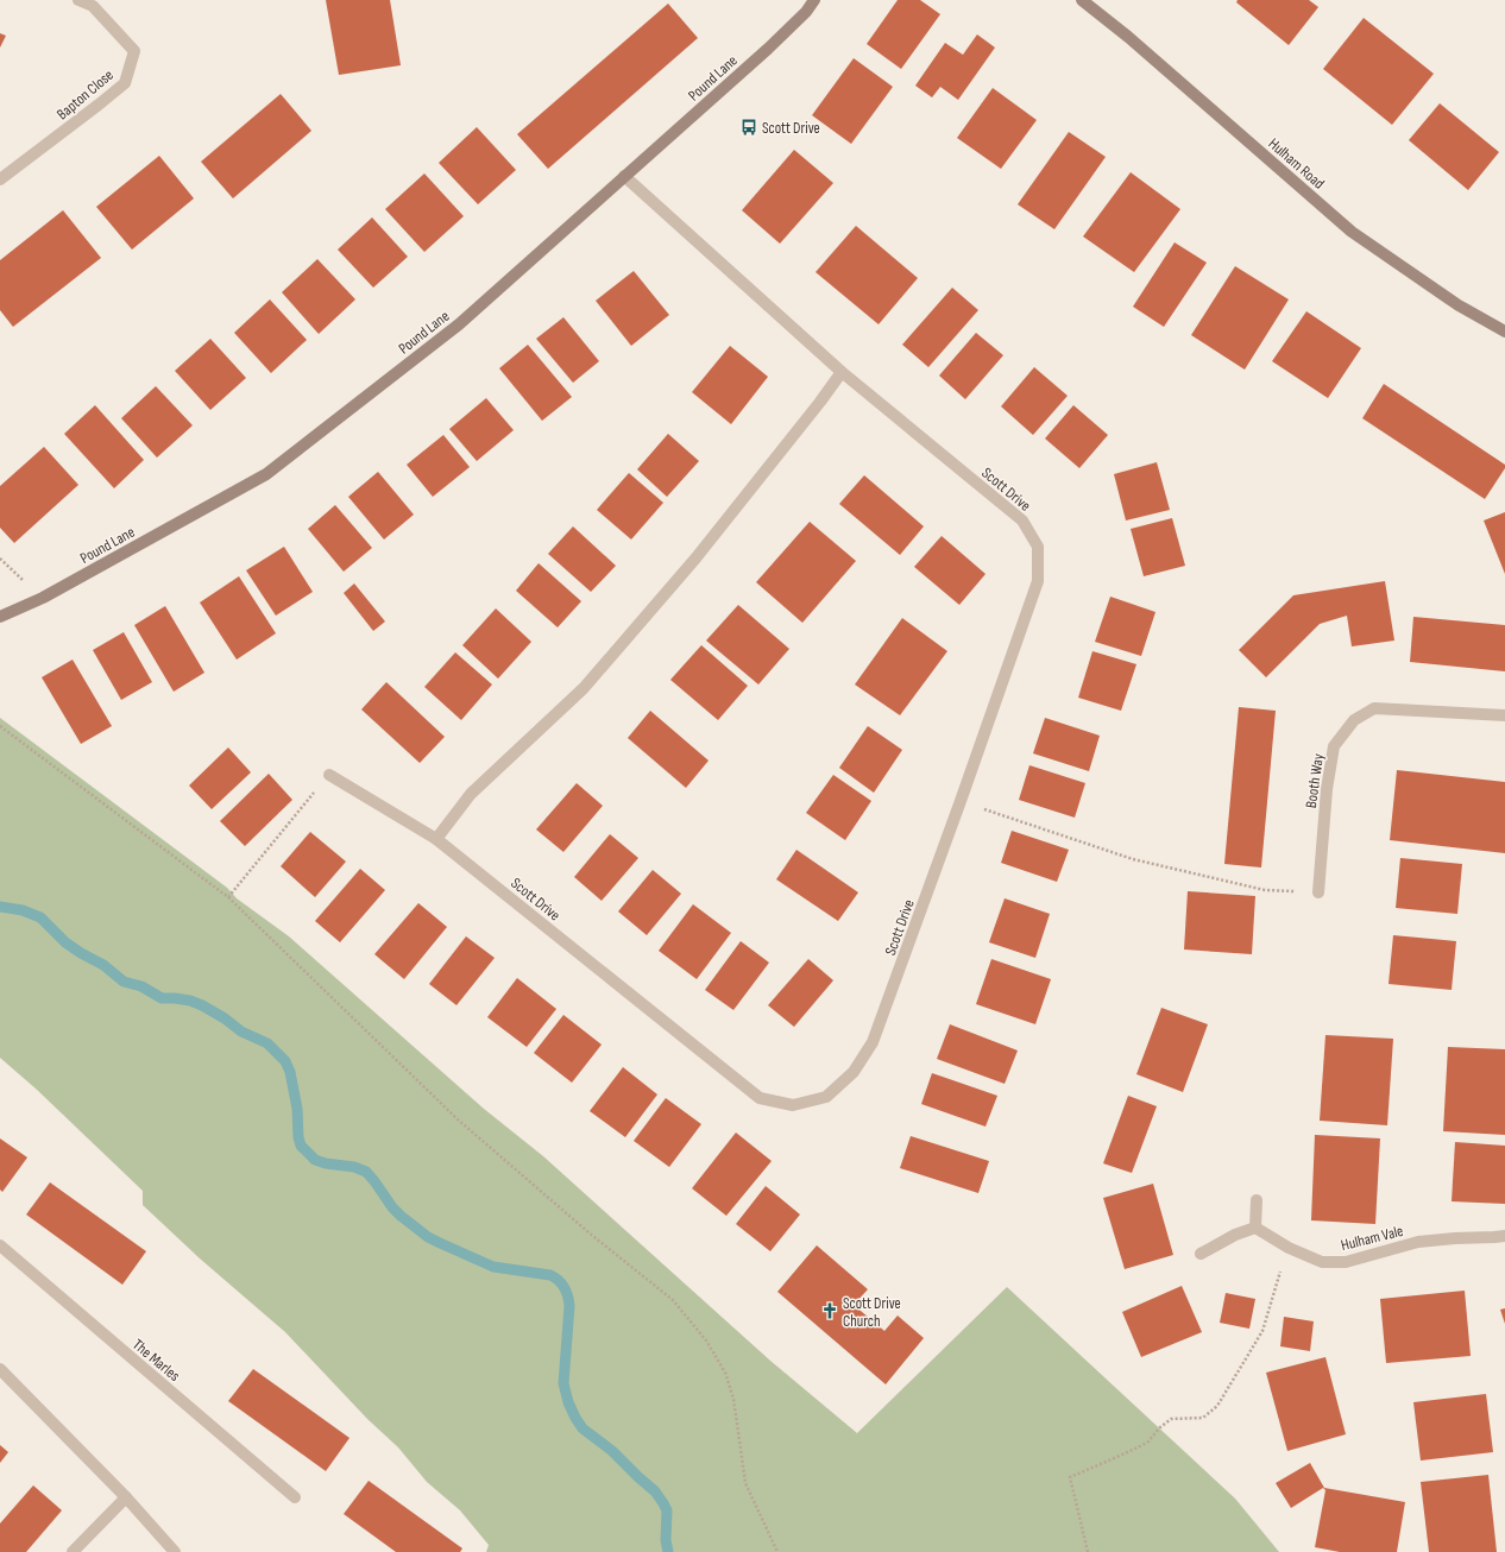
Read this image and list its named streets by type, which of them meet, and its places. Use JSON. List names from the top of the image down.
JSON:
{
  "streets": {
    "street": [
      "Pound Lane",
      "Bapton Close",
      "Hulham Road",
      "Scott Drive",
      "Booth Way",
      "Hulham Vale",
      "The Marles"
    ]
  },
  "crossings": [
    ["Pound Lane", "Scott Drive"]
  ],
  "places": {
    "bus stop": ["Scott Drive"],
    "church": ["Scott Drive Church"]
  }
}
